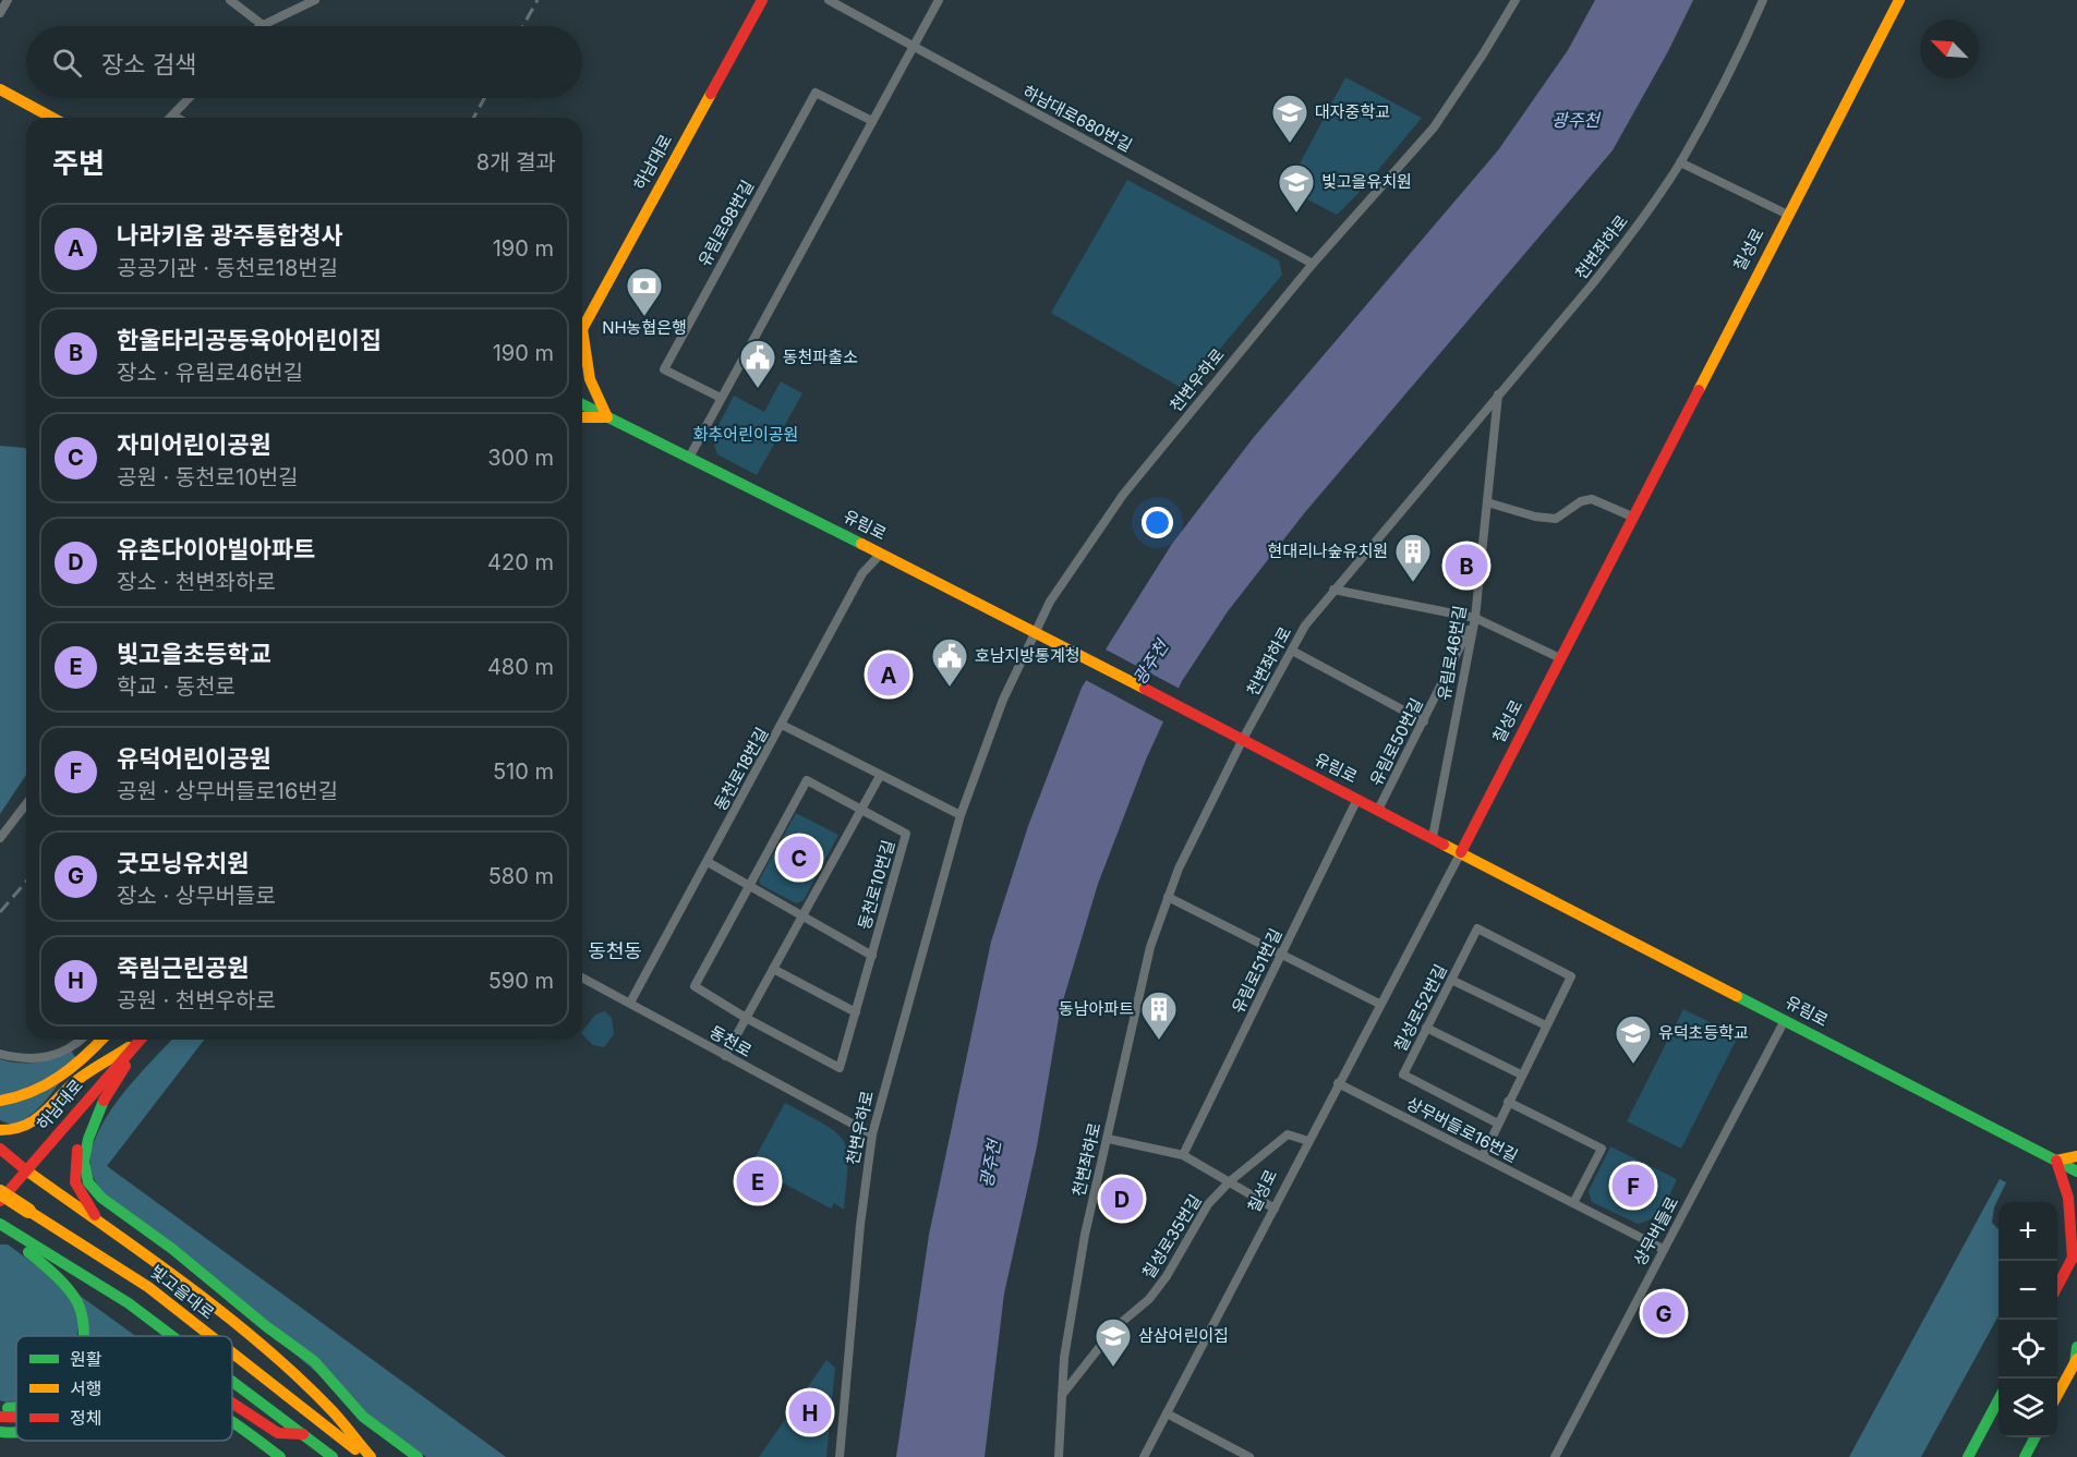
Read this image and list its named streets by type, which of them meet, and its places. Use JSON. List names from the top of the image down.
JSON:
{
  "streets": {
    "main road": [
      "하남대로",
      "칠성로",
      "유림로",
      "빛고을대로"
    ],
    "street": [
      "하남대로680번길",
      "유림로98번길",
      "천변좌하로",
      "천변우하로",
      "유림로46번길",
      "유림로50번길",
      "동천로18번길",
      "동천로10번길",
      "유림로51번길",
      "칠성로52번길",
      "동천로",
      "상무버들로16번길",
      "상무버들로",
      "칠성로35번길"
    ]
  },
  "crossings": [
    ["하남대로680번길", "천변우하로"],
    ["천변좌하로", "유림로"],
    ["천변좌하로", "유림로46번길"],
    ["천변좌하로", "칠성로35번길"],
    ["칠성로", "유림로"],
    ["칠성로", "상무버들로16번길"],
    ["칠성로", "칠성로35번길"],
    ["천변우하로", "유림로"],
    ["천변우하로", "동천로"],
    ["유림로", "유림로46번길"],
    ["유림로", "유림로50번길"],
    ["유림로", "동천로18번길"],
    ["유림로", "유림로51번길"],
    ["유림로", "상무버들로"],
    ["유림로46번길", "유림로50번길"],
    ["동천로18번길", "동천로10번길"],
    ["동천로18번길", "동천로"],
    ["상무버들로16번길", "상무버들로"]
  ],
  "districts": ["동천동"],
  "water": ["광주천"],
  "parks": ["화추어린이공원"],
  "places": {
    "school or university": [
      "대자중학교",
      "빛고을유치원",
      "유덕초등학교",
      "삼삼어린이집"
    ],
    "bank": ["NH농협은행"],
    "public building": ["동천파출소", "호남지방통계청"],
    "building": ["현대리나숲유치원", "동남아파트"]
  },
  "legend": ["원활", "서행", "정체"],
  "north": "top left",
  "page": {
    "search": "장소 검색",
    "heading": ["주변", "8개 결과"],
    "list": [
      {
        "mark": "A",
        "name": "나라키움 광주통합청사",
        "note": "공공기관 · 동천로18번길",
        "value": "190 m"
      },
      {
        "mark": "B",
        "name": "한울타리공동육아어린이집",
        "note": "장소 · 유림로46번길",
        "value": "190 m"
      },
      {
        "mark": "C",
        "name": "자미어린이공원",
        "note": "공원 · 동천로10번길",
        "value": "300 m"
      },
      {
        "mark": "D",
        "name": "유촌다이아빌아파트",
        "note": "장소 · 천변좌하로",
        "value": "420 m"
      },
      {
        "mark": "E",
        "name": "빛고을초등학교",
        "note": "학교 · 동천로",
        "value": "480 m"
      },
      {
        "mark": "F",
        "name": "유덕어린이공원",
        "note": "공원 · 상무버들로16번길",
        "value": "510 m"
      },
      {
        "mark": "G",
        "name": "굿모닝유치원",
        "note": "장소 · 상무버들로",
        "value": "580 m"
      },
      {
        "mark": "H",
        "name": "죽림근린공원",
        "note": "공원 · 천변우하로",
        "value": "590 m"
      }
    ],
    "pins": [
      "B",
      "A",
      "C",
      "E",
      "F",
      "D",
      "G",
      "H"
    ],
    "map_buttons": ["+", "−"]
  }
}
